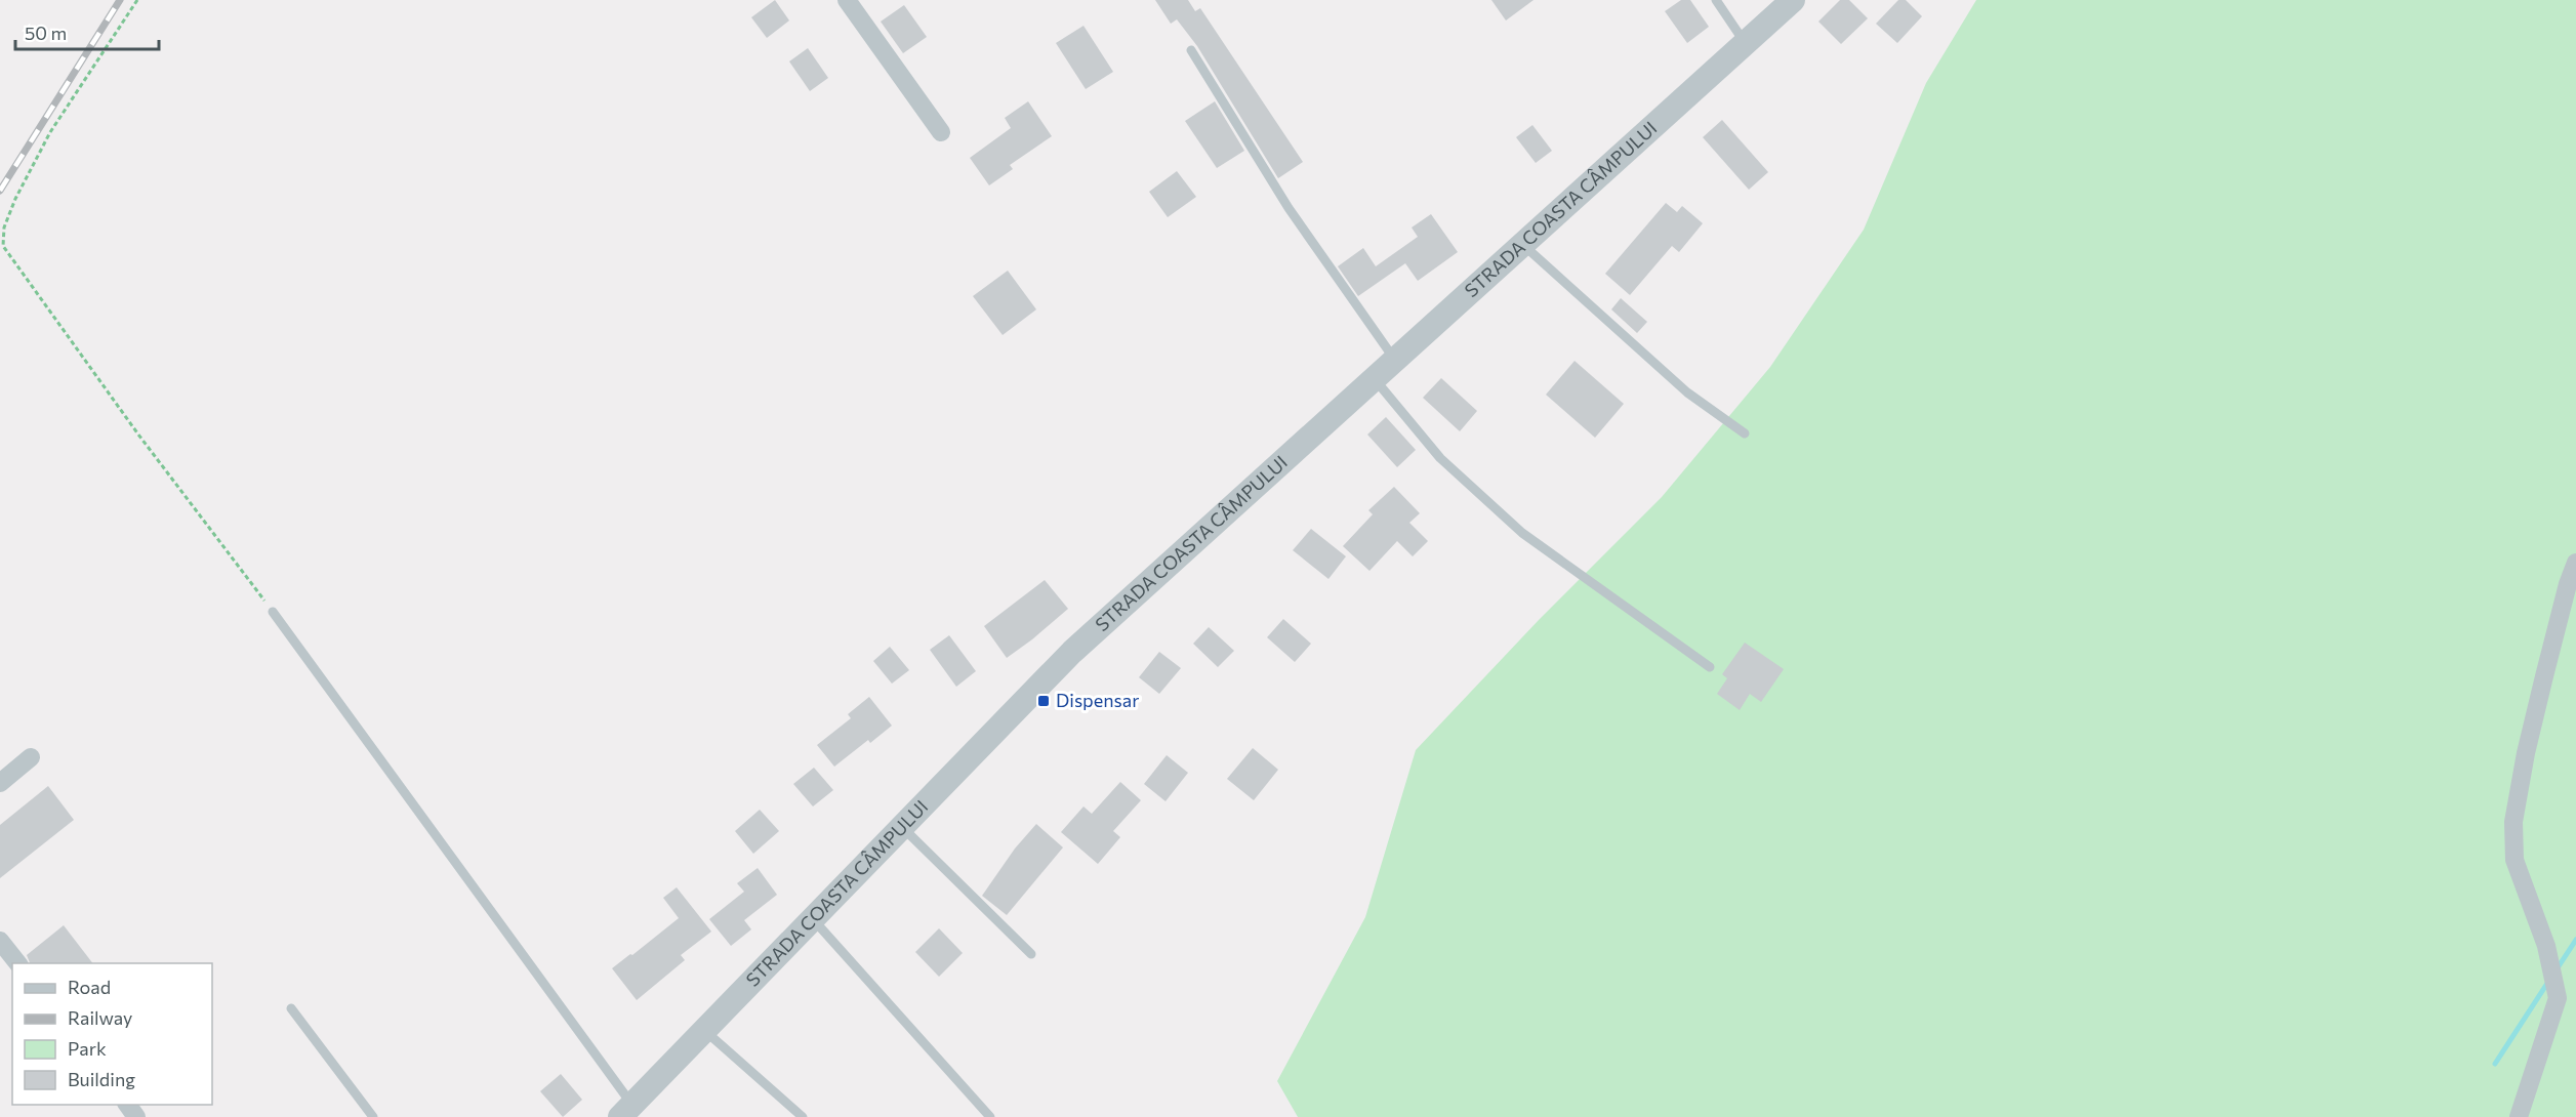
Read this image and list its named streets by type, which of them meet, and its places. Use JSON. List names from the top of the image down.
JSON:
{
  "streets": {
    "street": ["STRADA COASTA CÂMPULUI"]
  },
  "places": {
    "transit": ["Dispensar"]
  },
  "legend": [
    "Road",
    "Railway",
    "Park",
    "Building"
  ],
  "scale_bar": "50 m"
}
